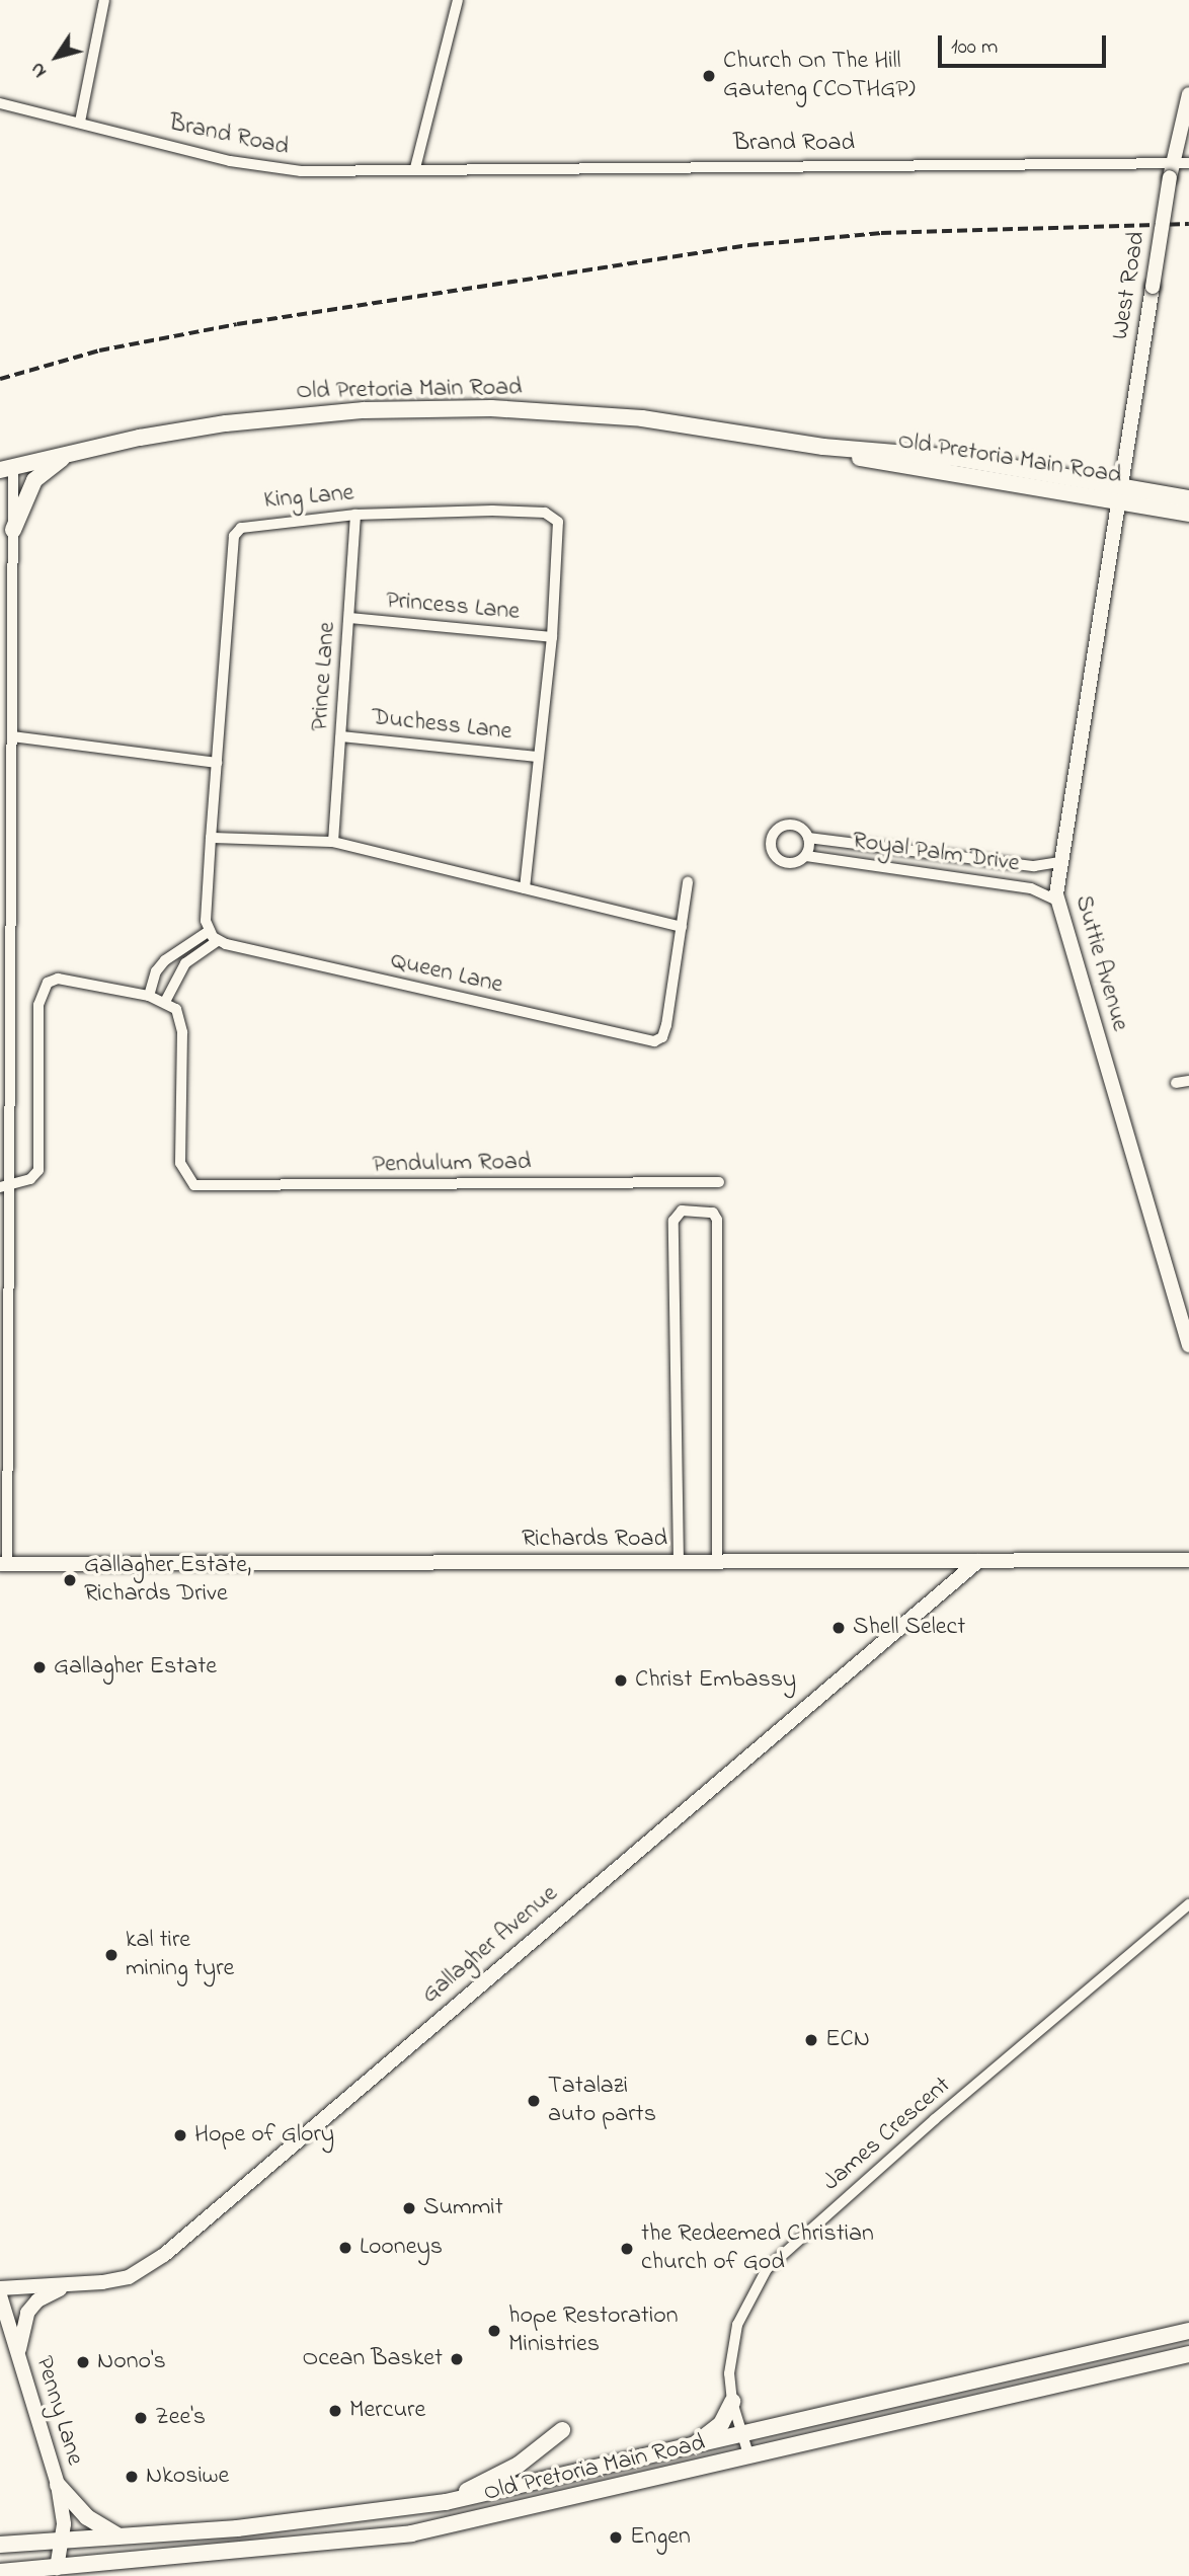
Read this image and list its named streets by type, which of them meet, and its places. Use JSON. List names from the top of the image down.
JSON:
{
  "streets": {
    "main road": ["Old Pretoria Main Road"],
    "street": [
      "Brand Road",
      "West Road",
      "King Lane",
      "Princess Lane",
      "Prince Lane",
      "Duchess Lane",
      "Royal Palm Drive",
      "Suttie Avenue",
      "Queen Lane",
      "Pendulum Road",
      "Richards Road",
      "Gallagher Avenue",
      "James Crescent",
      "Penny Lane"
    ]
  },
  "crossings": [
    ["Brand Road", "West Road"],
    ["West Road", "Old Pretoria Main Road"],
    ["West Road", "Suttie Avenue"],
    ["Old Pretoria Main Road", "Suttie Avenue"],
    ["Old Pretoria Main Road", "James Crescent"],
    ["Old Pretoria Main Road", "Penny Lane"],
    ["King Lane", "Princess Lane"],
    ["King Lane", "Prince Lane"],
    ["King Lane", "Duchess Lane"],
    ["Princess Lane", "Prince Lane"],
    ["Prince Lane", "Duchess Lane"],
    ["Royal Palm Drive", "Suttie Avenue"],
    ["Richards Road", "Gallagher Avenue"]
  ],
  "places": [
    "Church On The Hill Gauteng (COTHGP)",
    "Gallagher Estate, Richards Drive",
    "Shell Select",
    "Gallagher Estate",
    "Christ Embassy",
    "kal tire mining tyre",
    "ECN",
    "Tatalazi auto parts",
    "Hope of Glory",
    "Summit",
    "Looneys",
    "the Redeemed Christian church of God",
    "hope Restoration Ministries",
    "Ocean Basket",
    "Nono's",
    "Mercure",
    "Zee's",
    "Nkosiwe",
    "Engen"
  ],
  "scale_bar": "100 m",
  "north": "bottom left"
}
